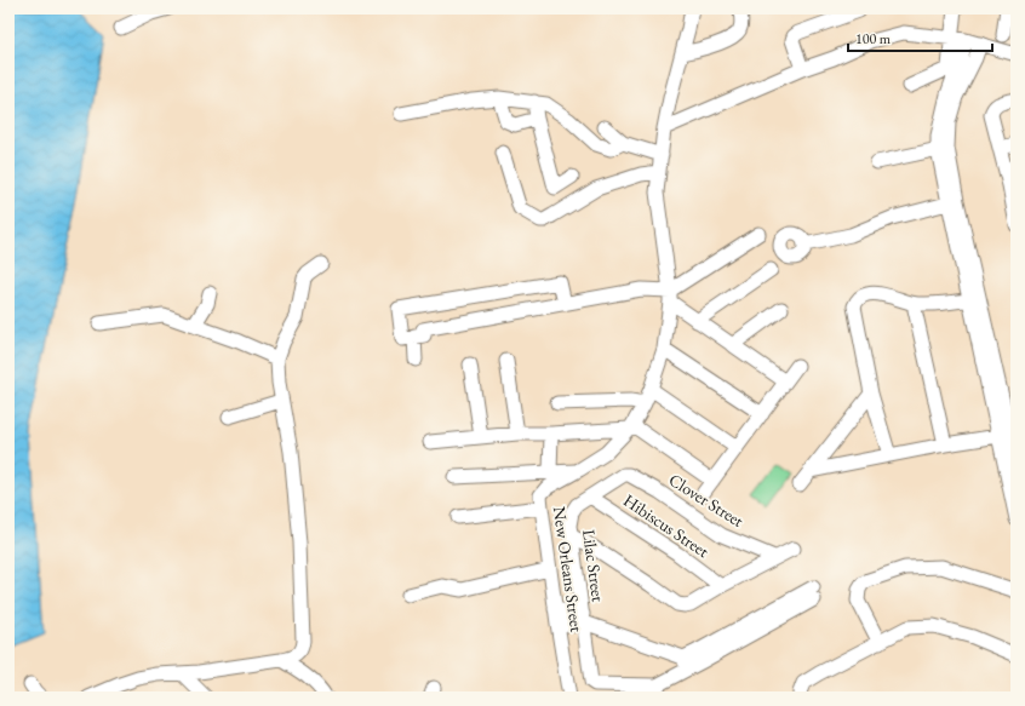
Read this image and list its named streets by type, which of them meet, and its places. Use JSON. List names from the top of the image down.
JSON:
{
  "streets": {
    "street": [
      "Clover Street",
      "Hibiscus Street",
      "Lilac Street",
      "New Orleans Street"
    ]
  },
  "crossings": [
    ["Clover Street", "Lilac Street"],
    ["Hibiscus Street", "Lilac Street"]
  ],
  "scale_bar": "100 m"
}
